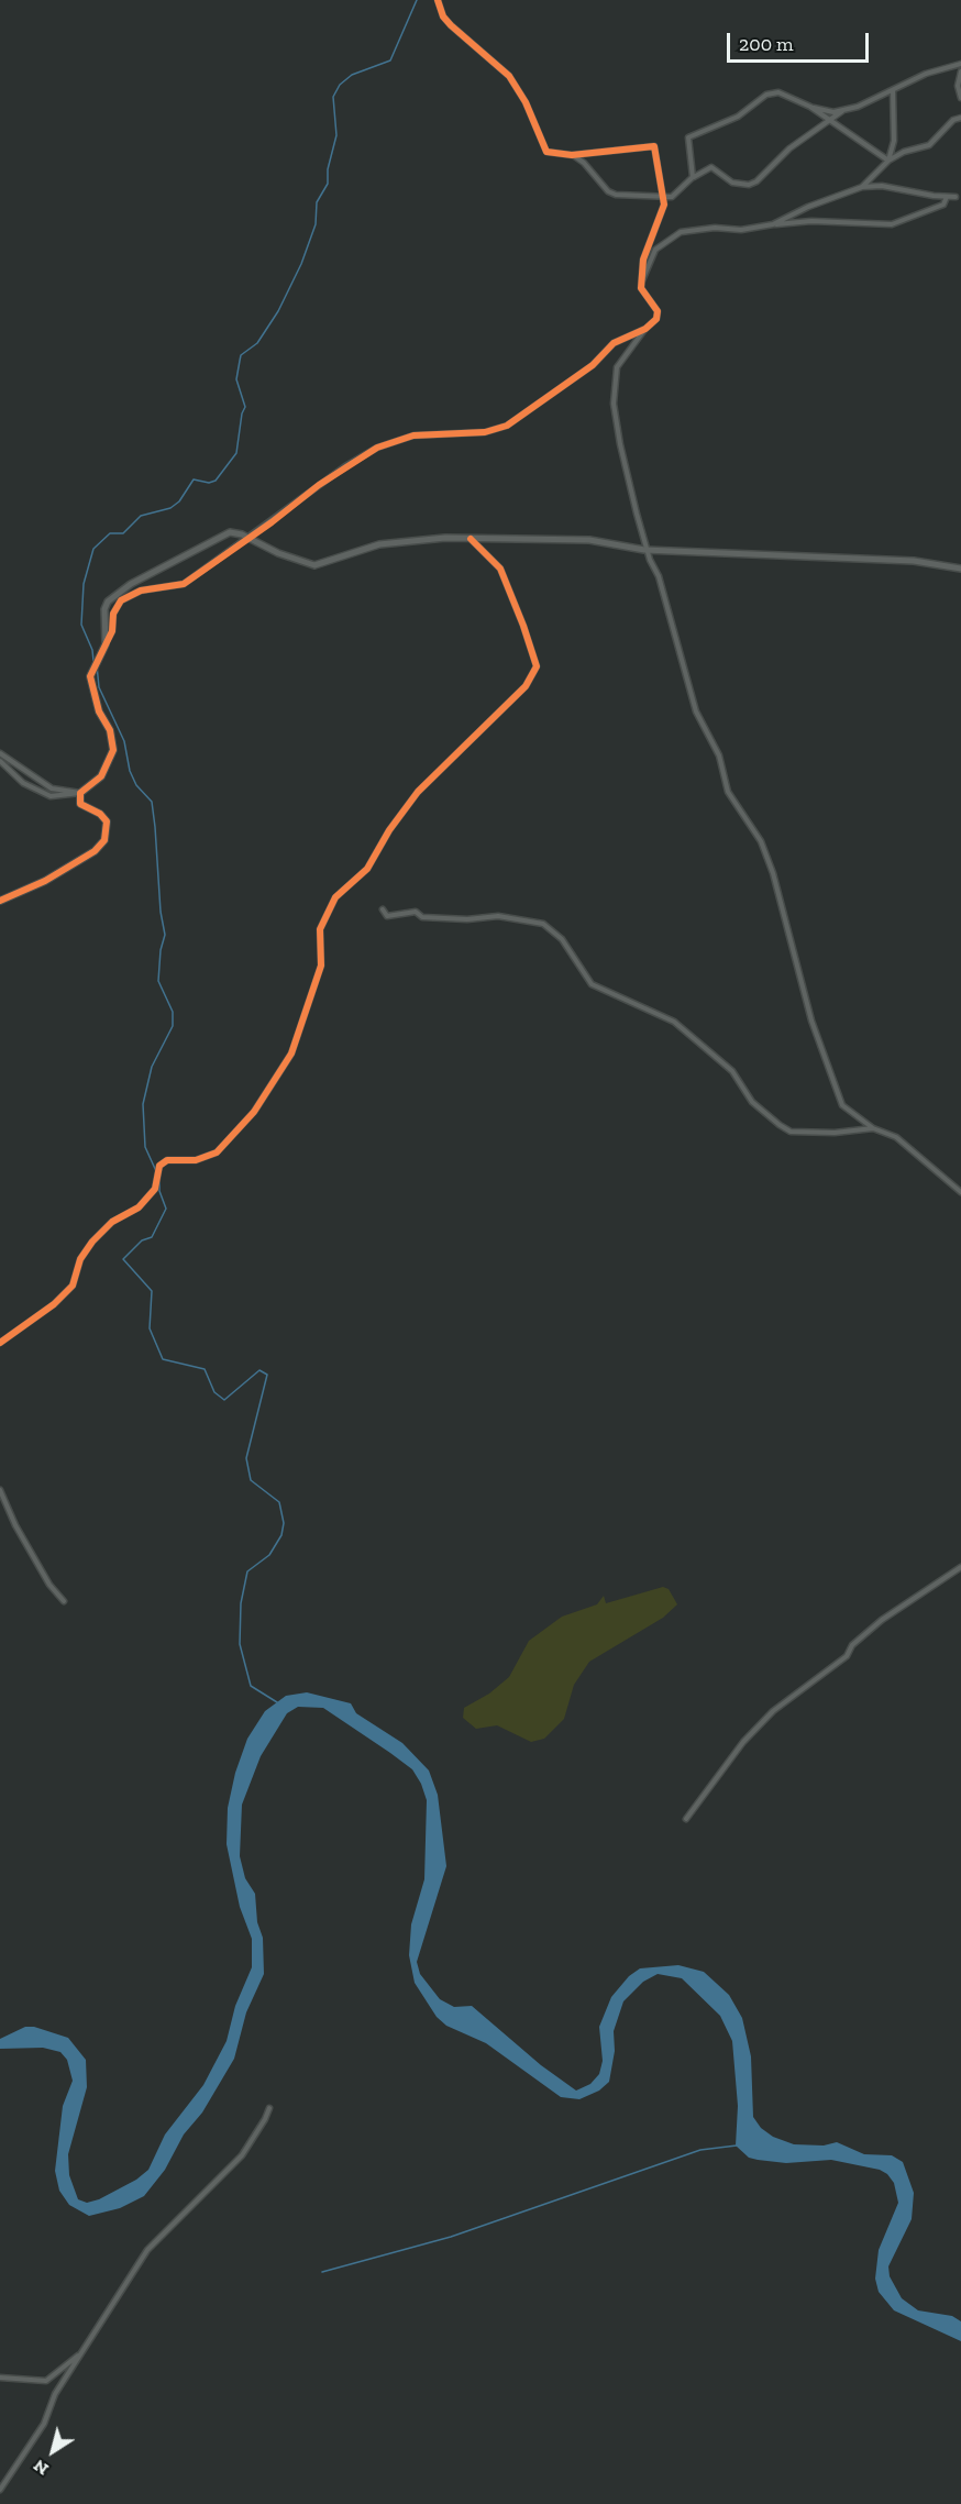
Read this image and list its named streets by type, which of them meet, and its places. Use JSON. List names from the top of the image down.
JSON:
{
  "scale_bar": "200 m",
  "north": "bottom left"
}
